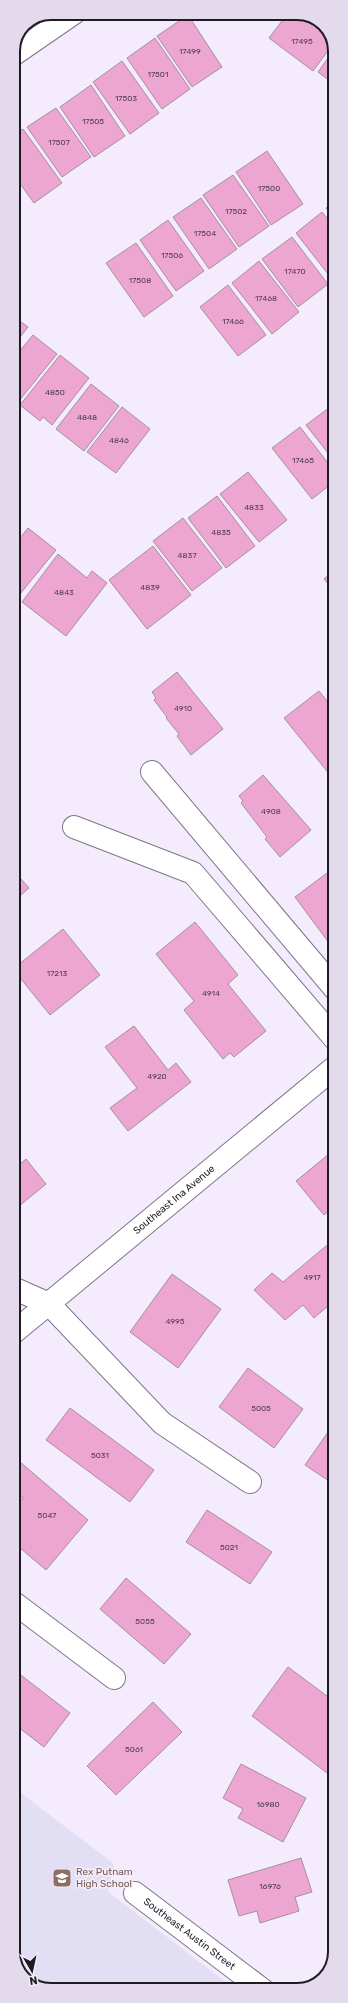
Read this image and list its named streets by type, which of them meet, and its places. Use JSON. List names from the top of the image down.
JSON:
{
  "streets": {
    "street": ["Southeast Ina Avenue", "Southeast Austin Street"]
  },
  "places": {
    "school or university": ["Rex Putnam High School"]
  },
  "house_numbers": [
    "17495",
    "17499",
    "17501",
    "17503",
    "17505",
    "17507",
    "17500",
    "17502",
    "17504",
    "17506",
    "17470",
    "17508",
    "17468",
    "17466",
    "4850",
    "4848",
    "4846",
    "17465",
    "4833",
    "4835",
    "4837",
    "4839",
    "4843",
    "4910",
    "4908",
    "17213",
    "4914",
    "4920",
    "4917",
    "4995",
    "5005",
    "5031",
    "5047",
    "5021",
    "5055",
    "5061",
    "16980",
    "16976"
  ],
  "north": "bottom"
}
